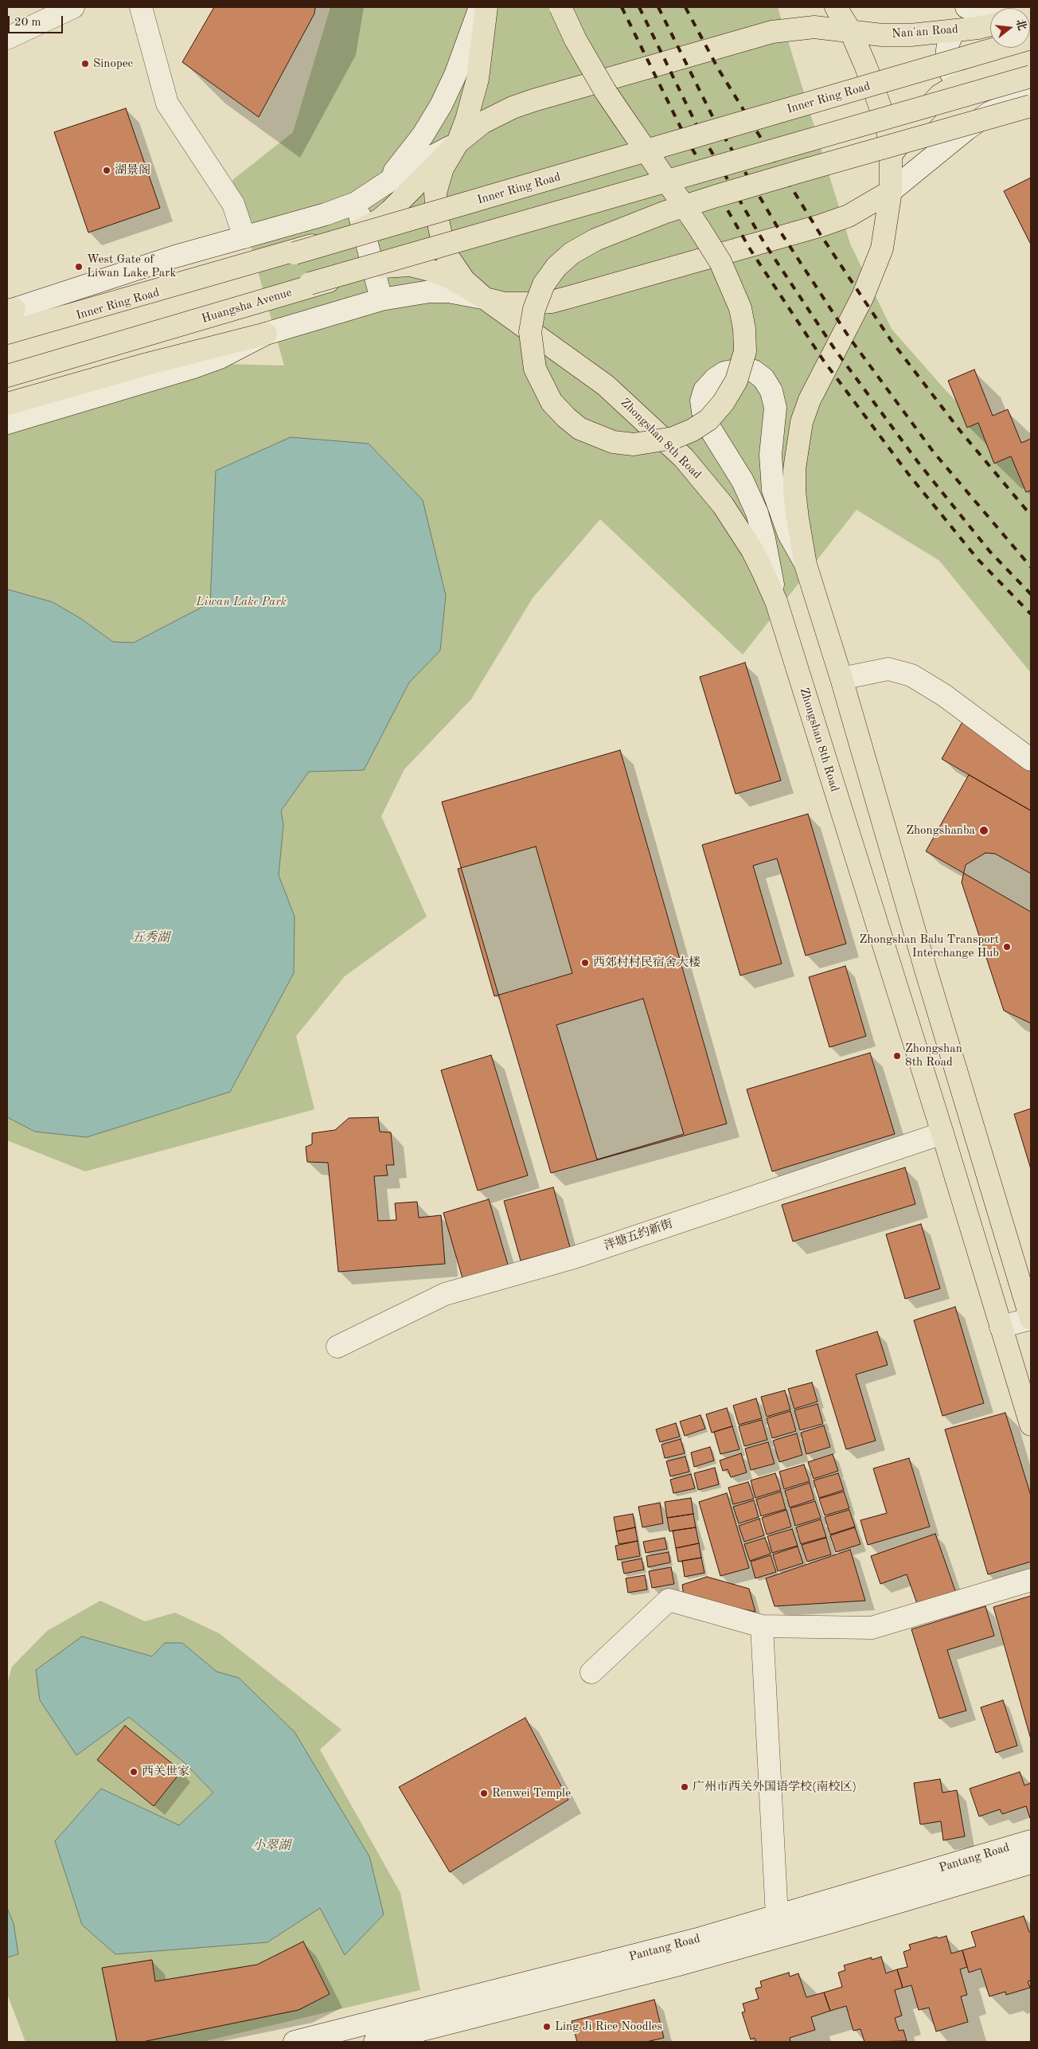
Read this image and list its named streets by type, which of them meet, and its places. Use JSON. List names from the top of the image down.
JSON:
{
  "streets": {
    "main road": [
      "Nan'an Road",
      "Inner Ring Road",
      "Huangsha Avenue",
      "Zhongshan 8th Road"
    ],
    "street": ["泮塘五约新街", "Pantang Road"]
  },
  "crossings": [
    ["Huangsha Avenue", "Zhongshan 8th Road"],
    ["Zhongshan 8th Road", "泮塘五约新街"]
  ],
  "water": ["五秀湖", "小翠湖"],
  "parks": ["Liwan Lake Park"],
  "places": [
    "Sinopec",
    "湖景阁",
    "West Gate of Liwan Lake Park",
    "Zhongshanba",
    "Zhongshan Balu Transport Interchange Hub",
    "西郊村村民宿舍大楼",
    "Zhongshan 8th Road",
    "西关世家",
    "广州市西关外国语学校(南校区)",
    "Renwei Temple",
    "Ling Ji Rice Noodles"
  ],
  "scale_bar": "20 m",
  "north": "right"
}
